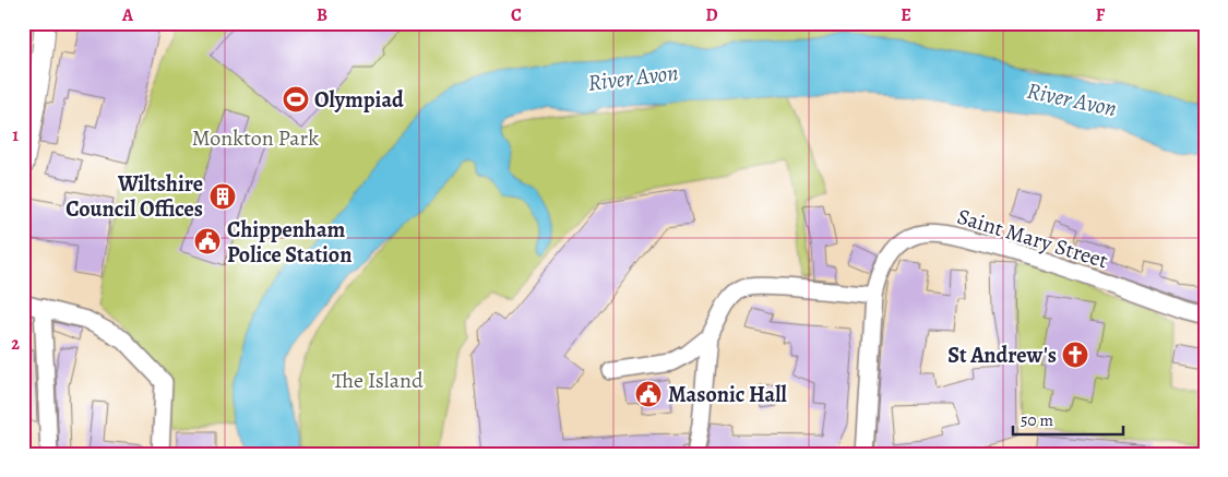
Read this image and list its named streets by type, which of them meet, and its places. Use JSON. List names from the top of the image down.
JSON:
{
  "streets": {
    "street": ["Saint Mary Street"]
  },
  "water": ["River Avon"],
  "parks": ["Monkton Park", "The Island"],
  "places": {
    "sports": ["Olympiad"],
    "building": ["Wiltshire Council Offices"],
    "public building": ["Chippenham Police Station", "Masonic Hall"],
    "church": ["St Andrew's"]
  },
  "scale_bar": "50 m",
  "grid": {
    "columns": [
      "A",
      "B",
      "C",
      "D",
      "E",
      "F"
    ],
    "rows": ["1", "2"]
  }
}
